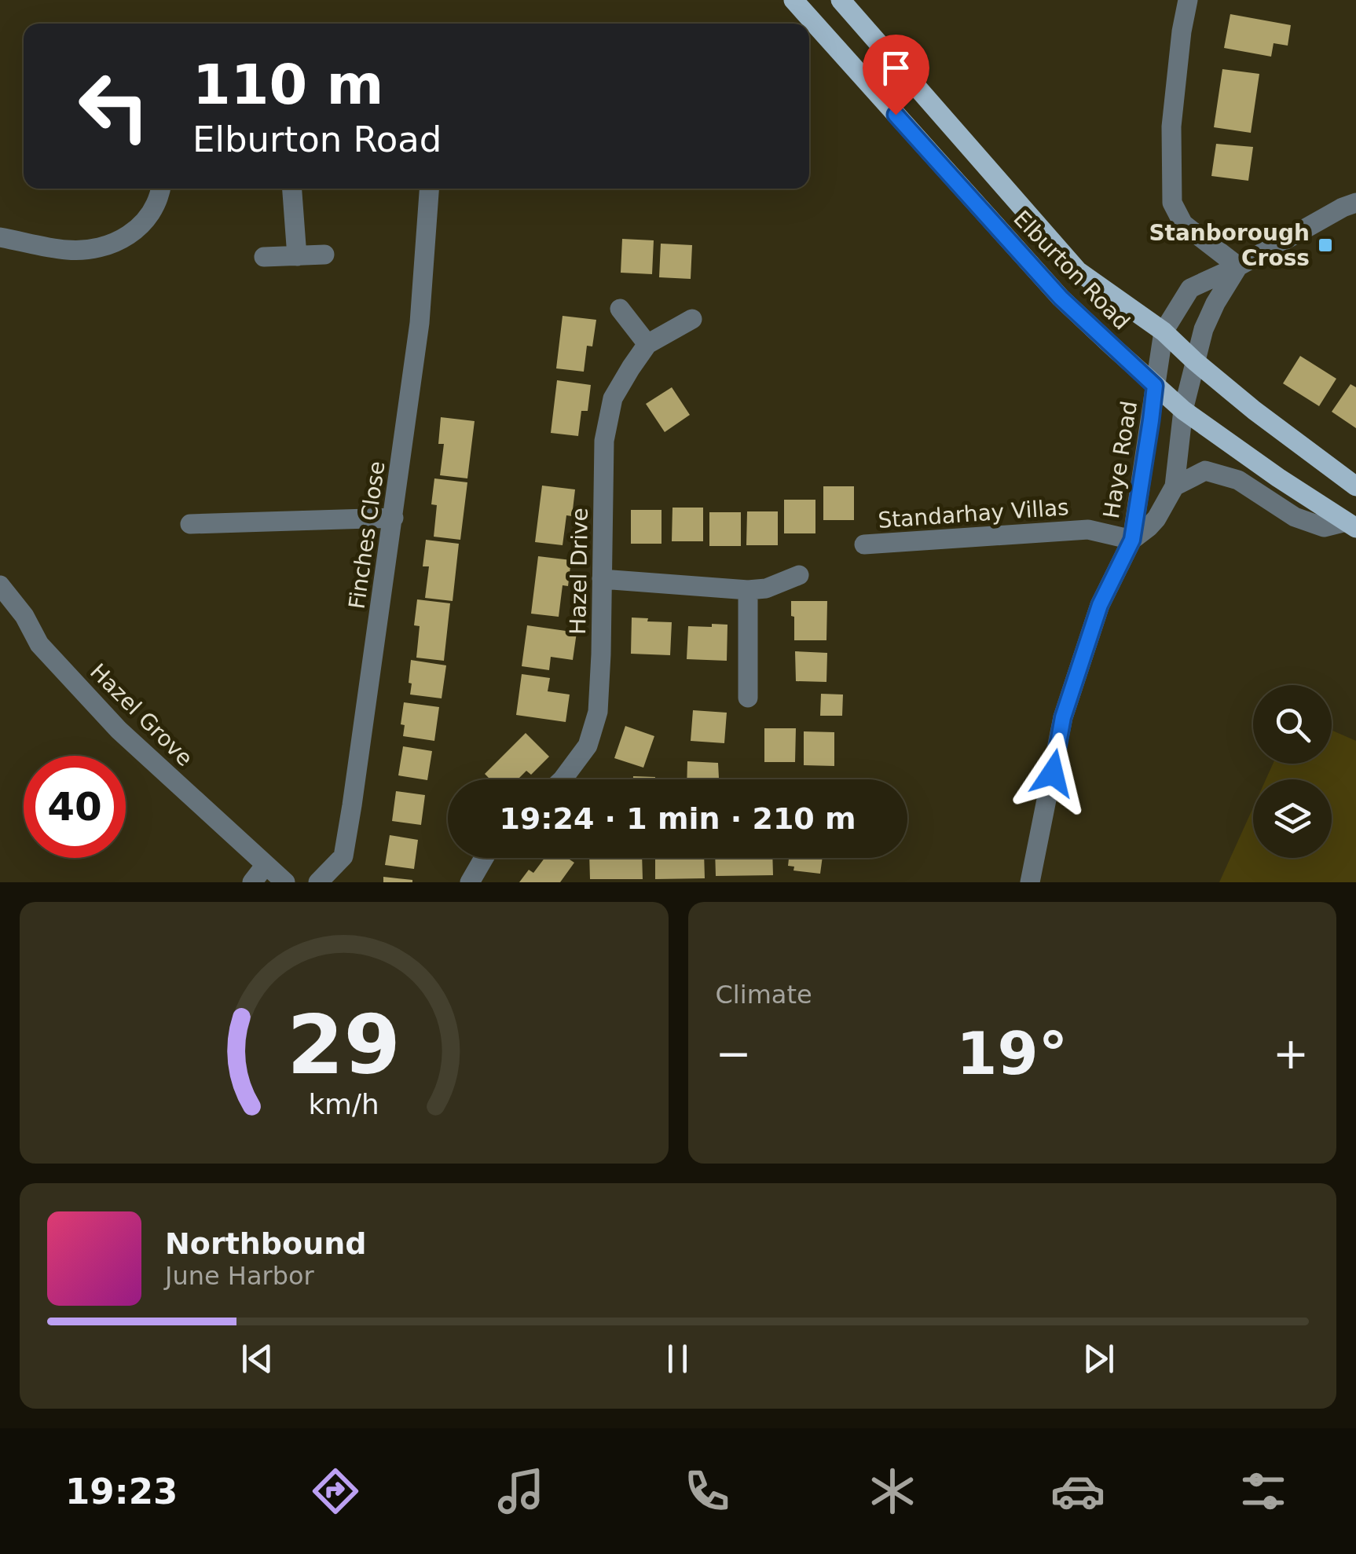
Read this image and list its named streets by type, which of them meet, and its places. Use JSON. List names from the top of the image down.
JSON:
{
  "streets": {
    "main road": ["Elburton Road"],
    "street": [
      "Haye Road",
      "Standarhay Villas",
      "Finches Close",
      "Hazel Drive",
      "Hazel Grove"
    ]
  },
  "crossings": [
    ["Elburton Road", "Haye Road"],
    ["Haye Road", "Standarhay Villas"]
  ],
  "places": {
    "transit": ["Stanborough Cross"]
  },
  "page": {
    "turn": ["110 m", "Elburton Road"],
    "limit": "40",
    "trip": "19:24 · 1 min · 210 m",
    "tile": "Climate",
    "heat": ["−", "19°", "+"],
    "song": ["Northbound", "June Harbor"],
    "tabs": "19:23",
    "gauge": ["29", "km/h"]
  }
}
